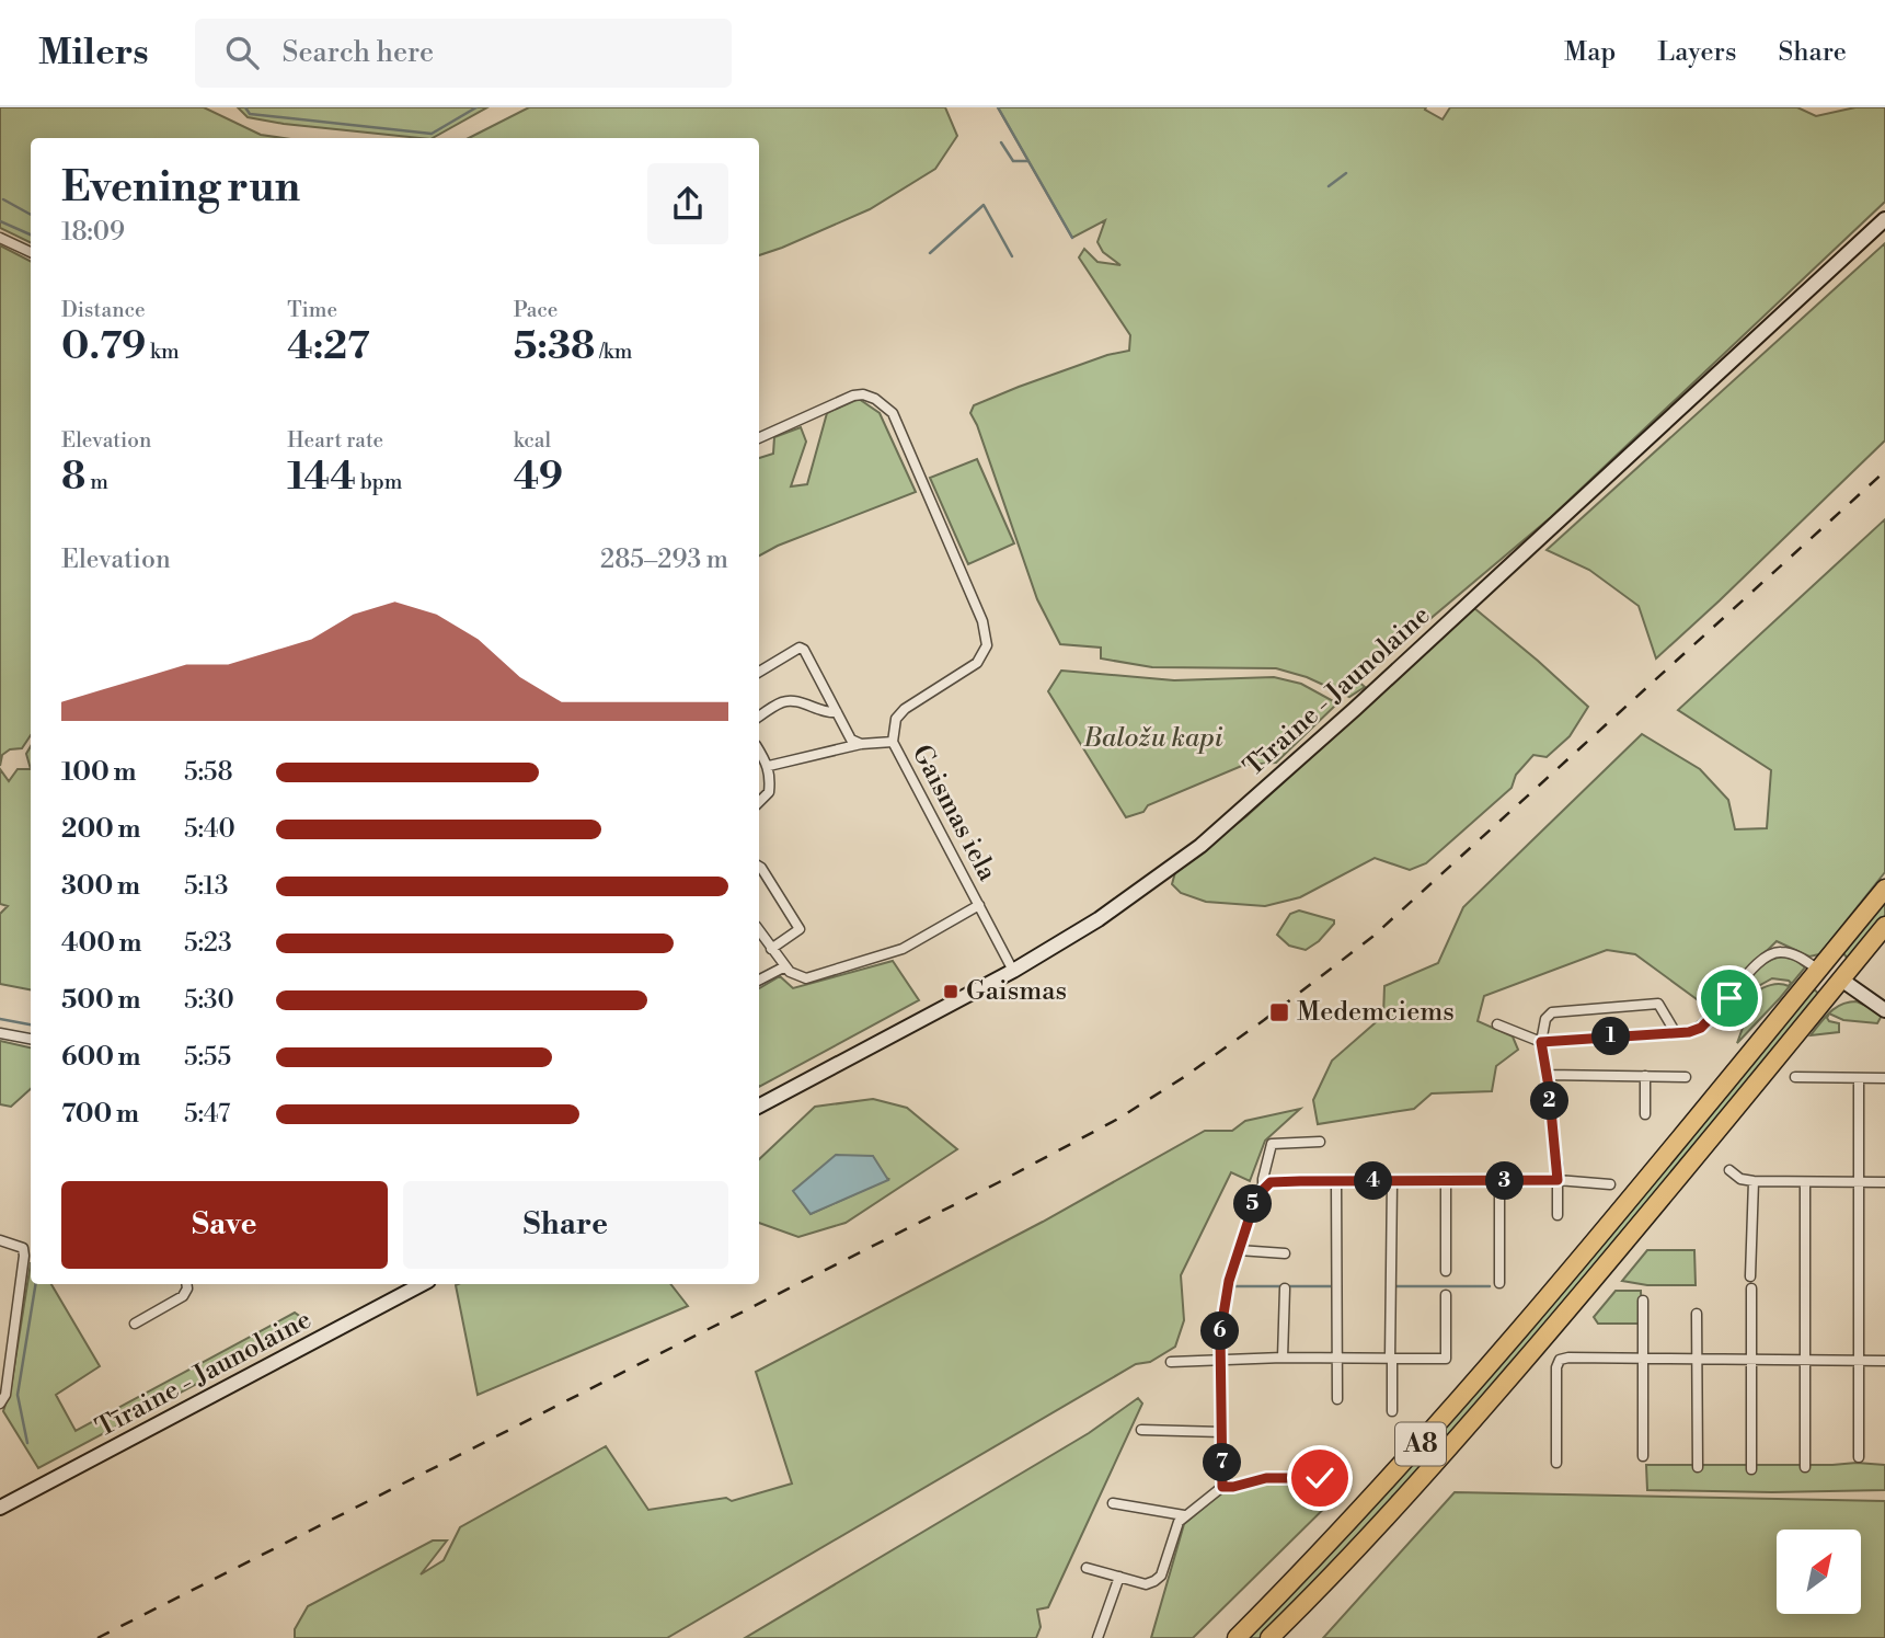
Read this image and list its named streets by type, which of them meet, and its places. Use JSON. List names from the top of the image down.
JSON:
{
  "streets": {
    "highway": ["A8"],
    "main road": ["Tīraine - Jaunolaine"],
    "street": ["Gaismas iela"]
  },
  "crossings": [
    ["Tīraine - Jaunolaine", "Gaismas iela"]
  ],
  "parks": ["Baložu kapi"],
  "places": {
    "transit": ["Gaismas", "Medemciems"]
  },
  "north": "top right",
  "page": {
    "header": "Milers",
    "search": "Search here",
    "nav": ["Map", "Layers", "Share"],
    "heading": ["Evening run", "18:09"],
    "stats": [
      ["Distance", "0.79 km"],
      ["Time", "4:27"],
      ["Pace", "5:38 /km"],
      ["Elevation", "8 m"],
      ["Heart rate", "144 bpm"],
      ["kcal", "49"]
    ],
    "chart": ["Elevation", "285–293 m"],
    "list": [
      {
        "name": "100 m",
        "note": "5:58"
      },
      {
        "name": "200 m",
        "note": "5:40"
      },
      {
        "name": "300 m",
        "note": "5:13"
      },
      {
        "name": "400 m",
        "note": "5:23"
      },
      {
        "name": "500 m",
        "note": "5:30"
      },
      {
        "name": "600 m",
        "note": "5:55"
      },
      {
        "name": "700 m",
        "note": "5:47"
      }
    ],
    "pins": [
      "1",
      "2",
      "3",
      "4",
      "5",
      "6",
      "7"
    ],
    "buttons": ["Save", "Share"]
  }
}
